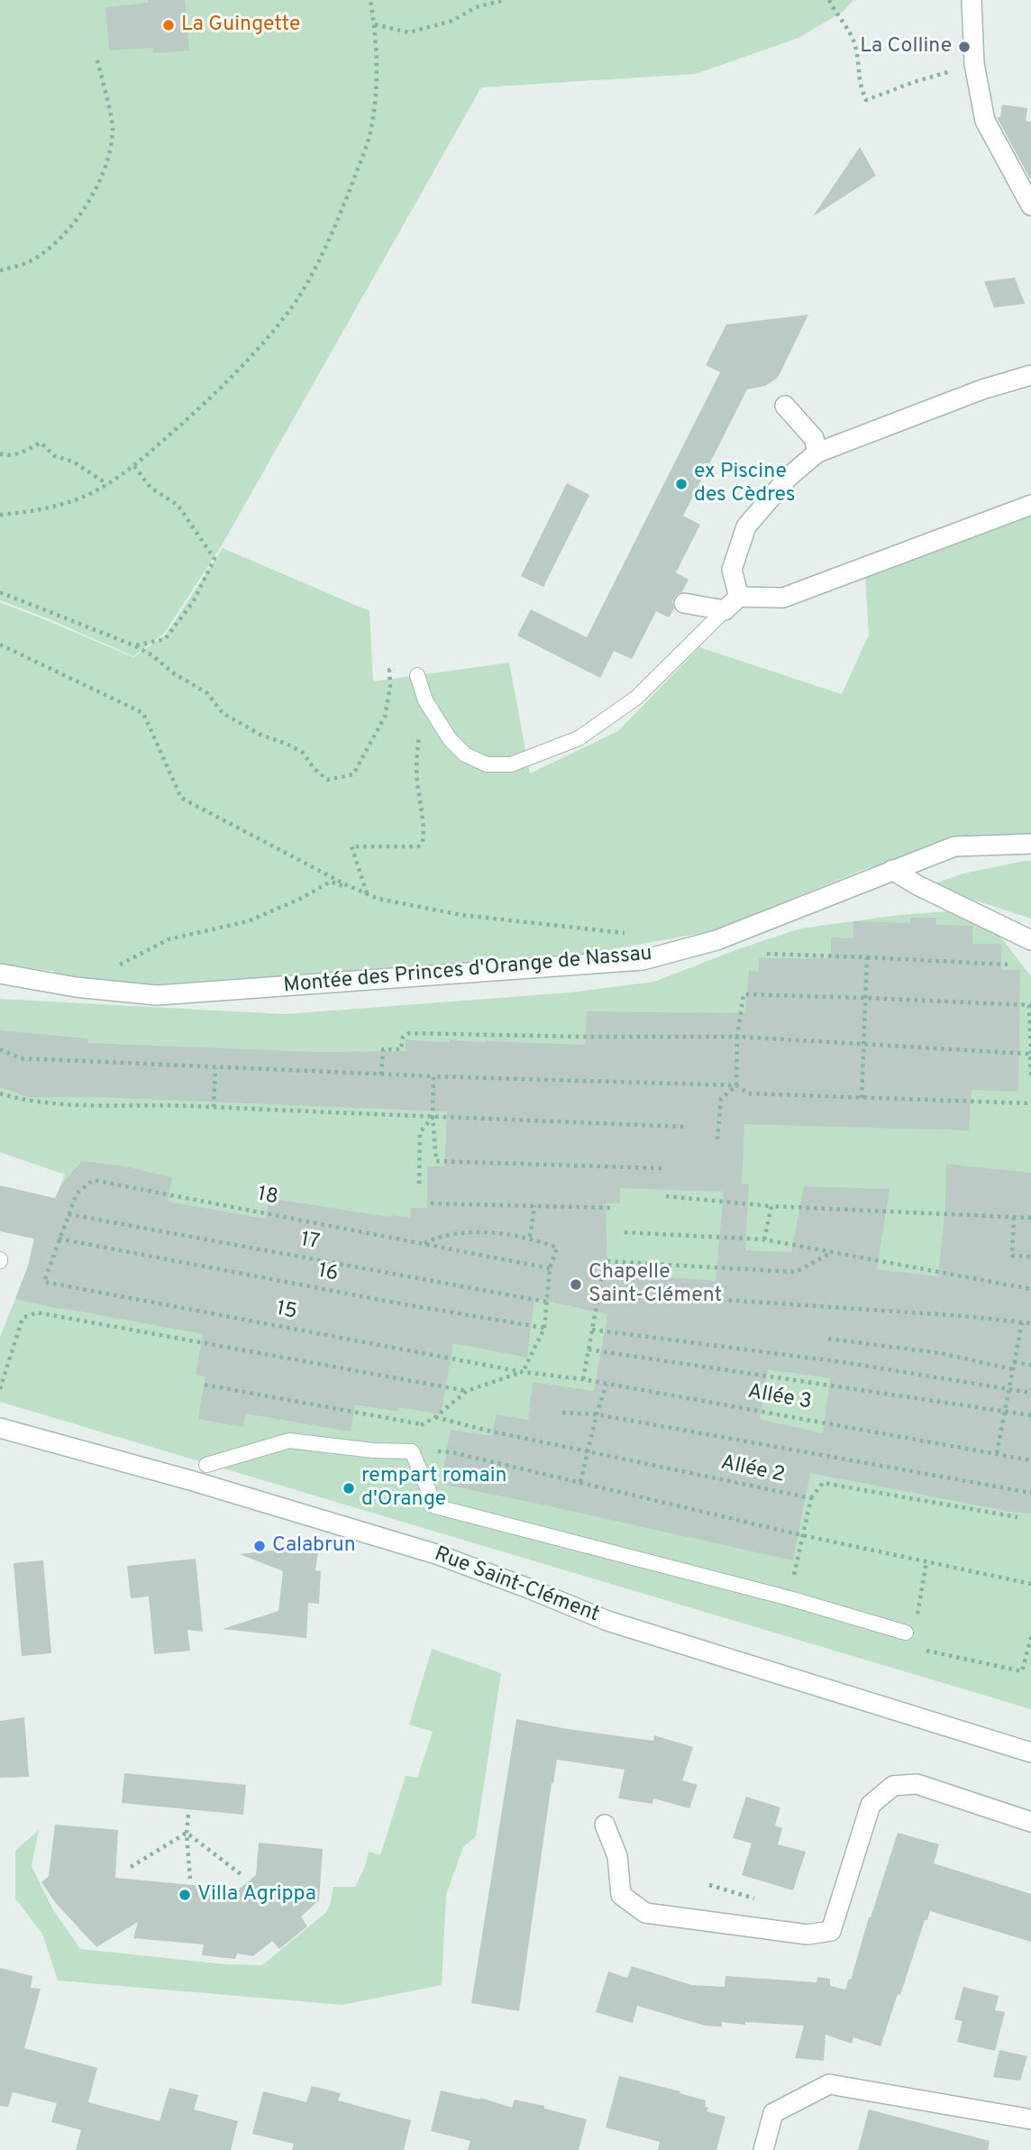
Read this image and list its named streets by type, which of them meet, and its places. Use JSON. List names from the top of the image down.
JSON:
{
  "streets": {
    "street": ["Montée des Princes d'Orange de Nassau", "Rue Saint-Clément"],
    "path": [
      "18",
      "17",
      "16",
      "15",
      "Allée 3",
      "Allée 2"
    ]
  },
  "crossings": [
    ["18", "17"],
    ["18", "16"],
    ["18", "15"],
    ["15", "Allée 3"]
  ],
  "places": [
    "La Guingette",
    "La Colline",
    "ex Piscine des Cèdres",
    "Chapelle Saint-Clément",
    "rempart romain d'Orange",
    "Calabrun",
    "Villa Agrippa"
  ]
}
